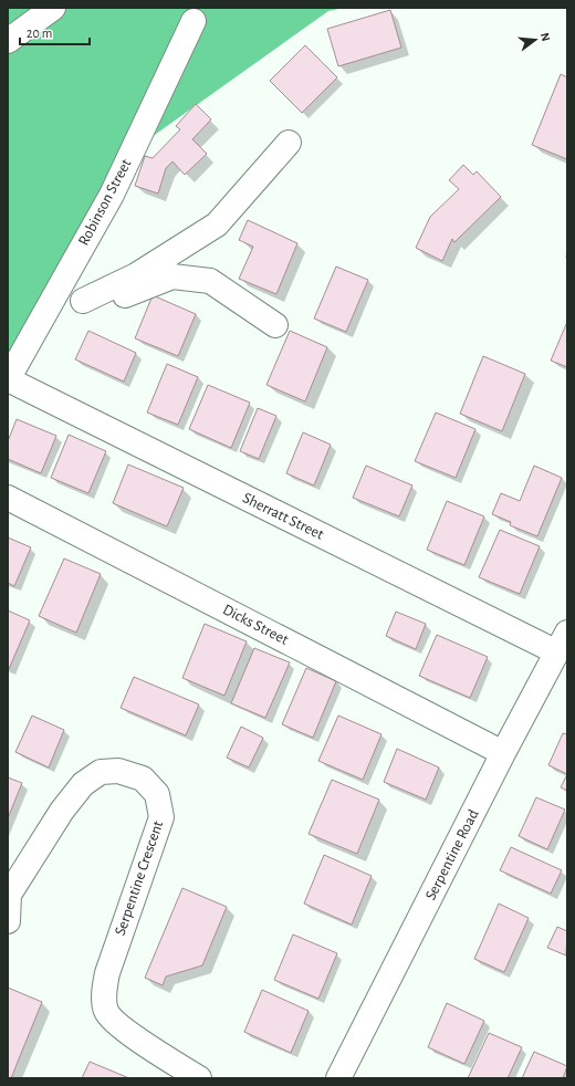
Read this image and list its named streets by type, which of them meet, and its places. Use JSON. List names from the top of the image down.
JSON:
{
  "streets": {
    "street": [
      "Robinson Street",
      "Sherratt Street",
      "Dicks Street",
      "Serpentine Road",
      "Serpentine Crescent"
    ]
  },
  "crossings": [
    ["Robinson Street", "Sherratt Street"],
    ["Sherratt Street", "Serpentine Road"],
    ["Dicks Street", "Serpentine Road"]
  ],
  "scale_bar": "20 m",
  "north": "right"
}
